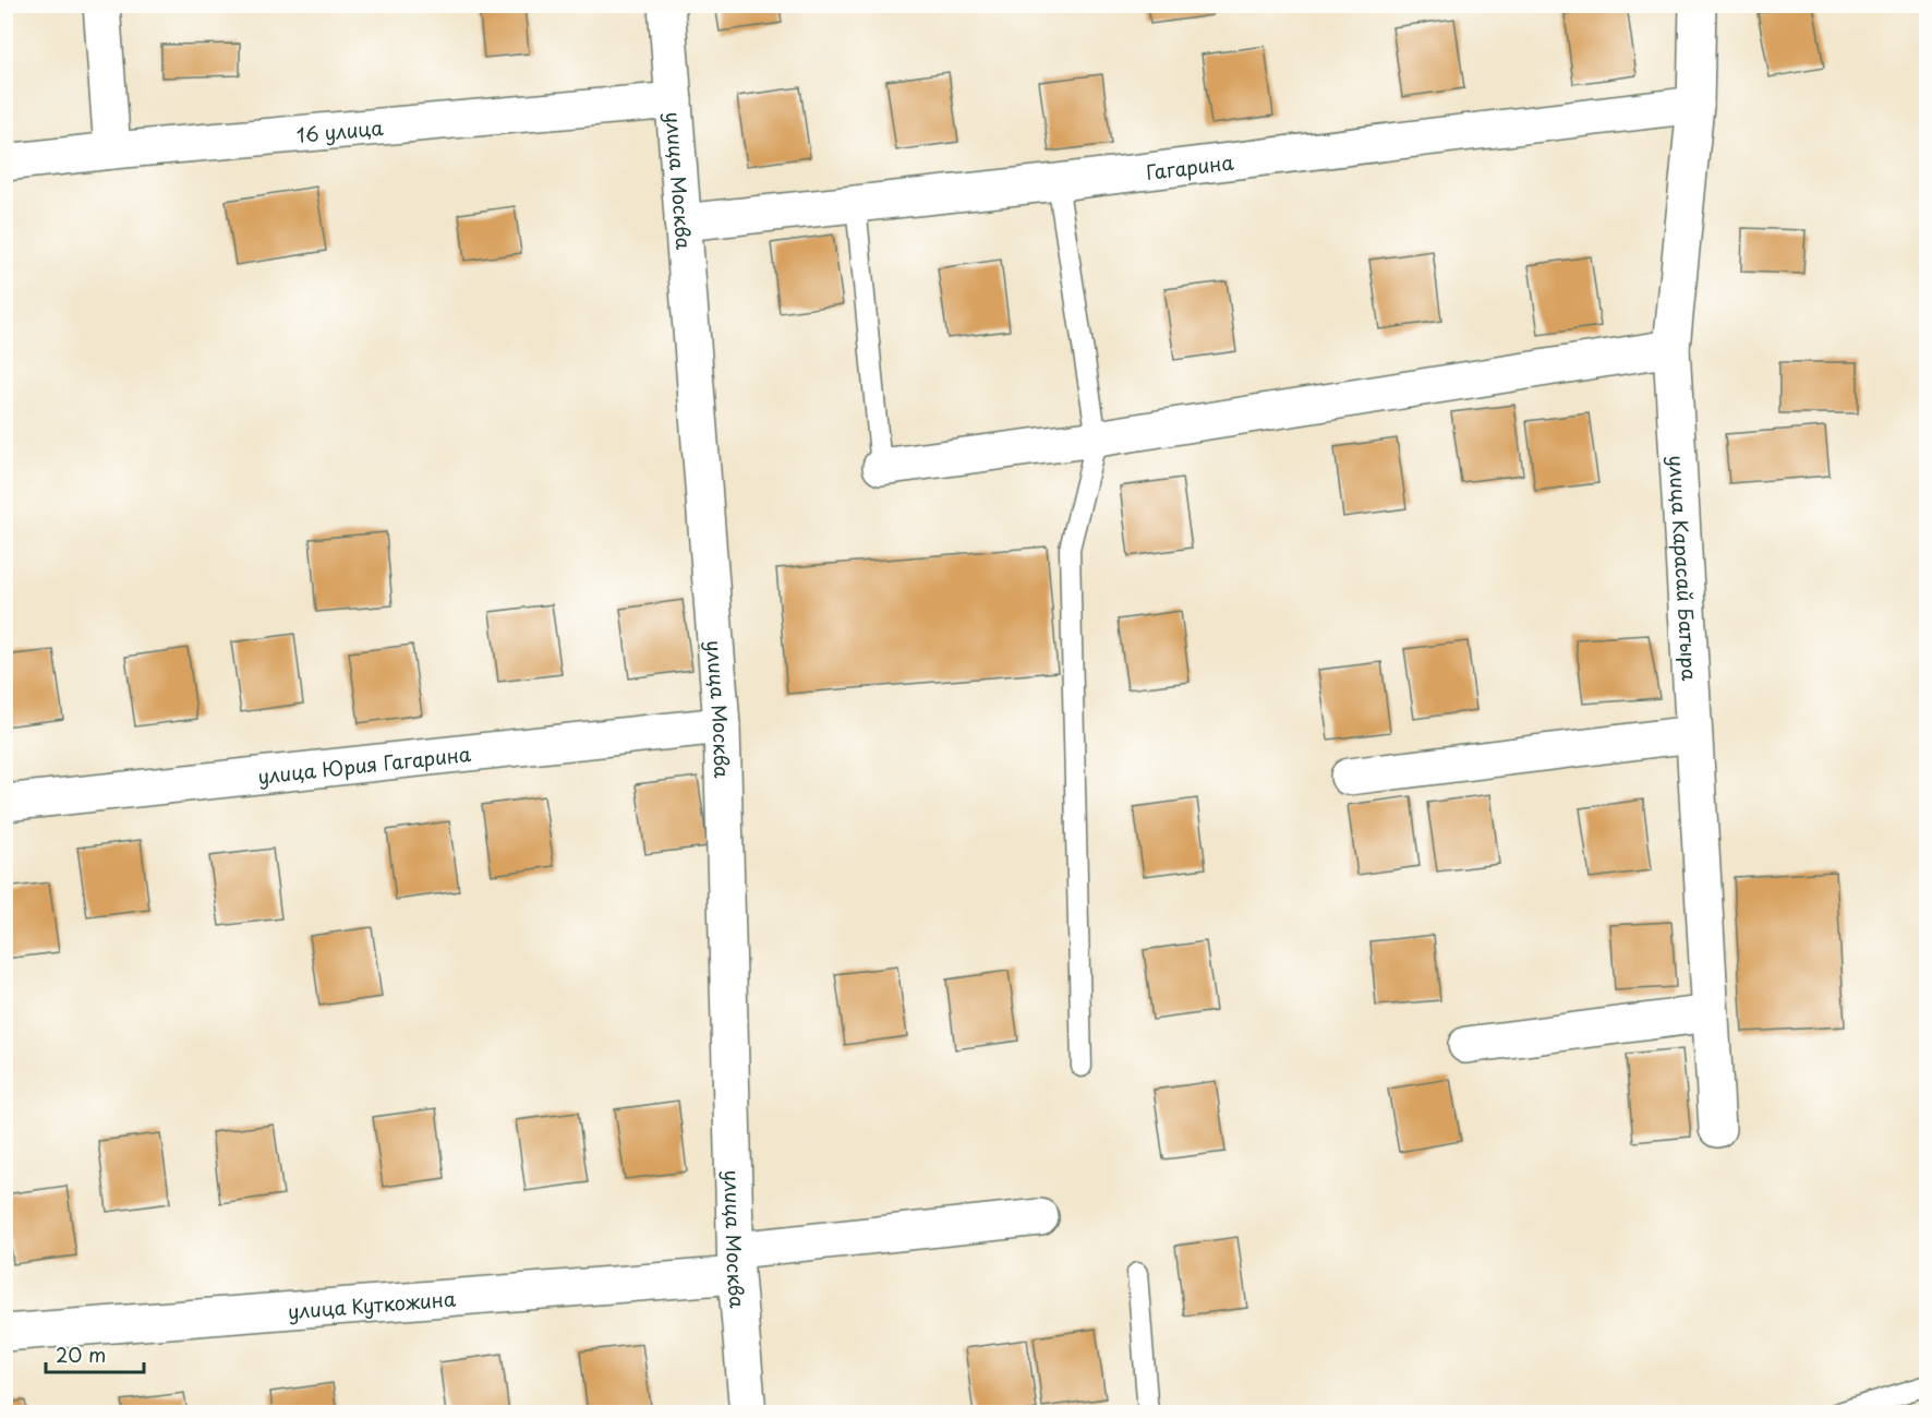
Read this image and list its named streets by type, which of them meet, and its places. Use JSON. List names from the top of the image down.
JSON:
{
  "streets": {
    "street": [
      "16 улица",
      "Гагарина",
      "улица Москва",
      "улица Карасай Батыра",
      "улица Юрия Гагарина",
      "улица Куткожина"
    ]
  },
  "crossings": [
    ["16 улица", "улица Москва"],
    ["Гагарина", "улица Москва"],
    ["Гагарина", "улица Карасай Батыра"],
    ["улица Москва", "улица Юрия Гагарина"],
    ["улица Москва", "улица Куткожина"]
  ],
  "scale_bar": "20 m"
}
